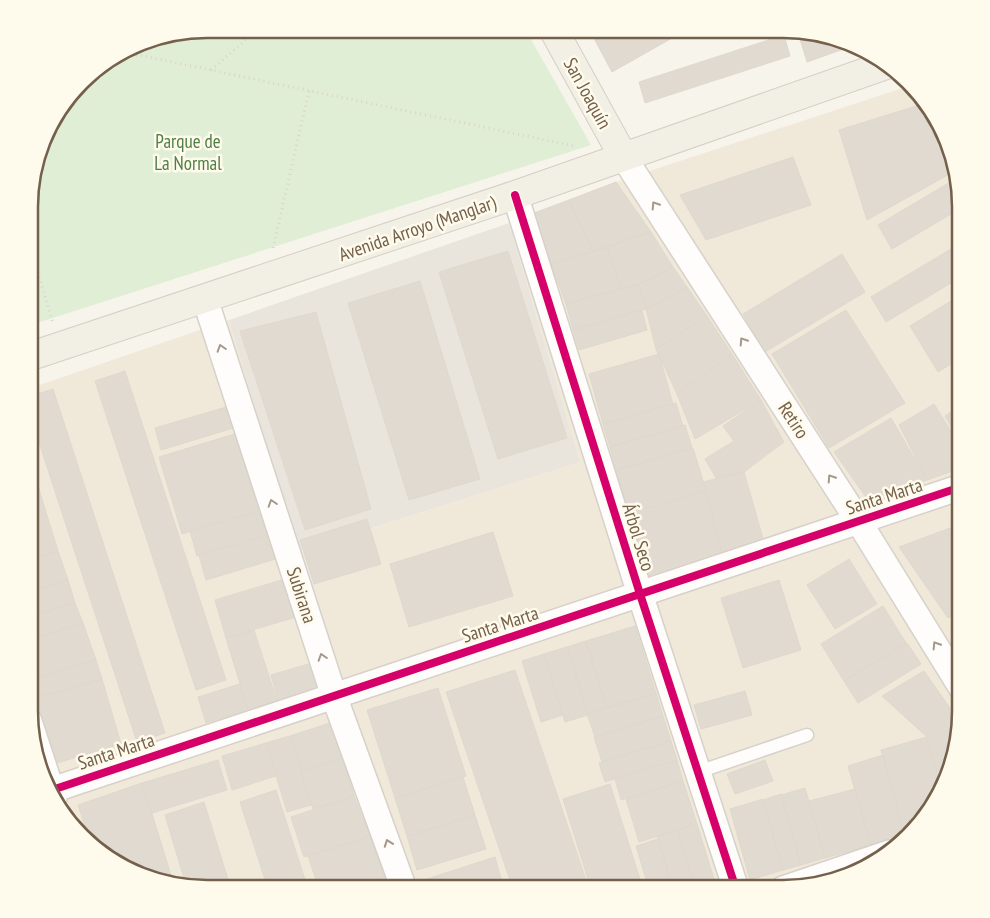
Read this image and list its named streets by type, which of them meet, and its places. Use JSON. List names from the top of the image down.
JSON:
{
  "streets": {
    "main road": ["San Joaquín", "Avenida Arroyo (Manglar)"],
    "street": [
      "Retiro",
      "Santa Marta",
      "Árbol Seco",
      "Subirana"
    ]
  },
  "crossings": [
    ["San Joaquín", "Avenida Arroyo (Manglar)"],
    ["San Joaquín", "Retiro"],
    ["Avenida Arroyo (Manglar)", "Retiro"],
    ["Avenida Arroyo (Manglar)", "Árbol Seco"],
    ["Avenida Arroyo (Manglar)", "Subirana"],
    ["Retiro", "Santa Marta"],
    ["Santa Marta", "Árbol Seco"],
    ["Santa Marta", "Subirana"]
  ],
  "one_way": ["Retiro", "Subirana"],
  "parks": ["Parque de La Normal"]
}
